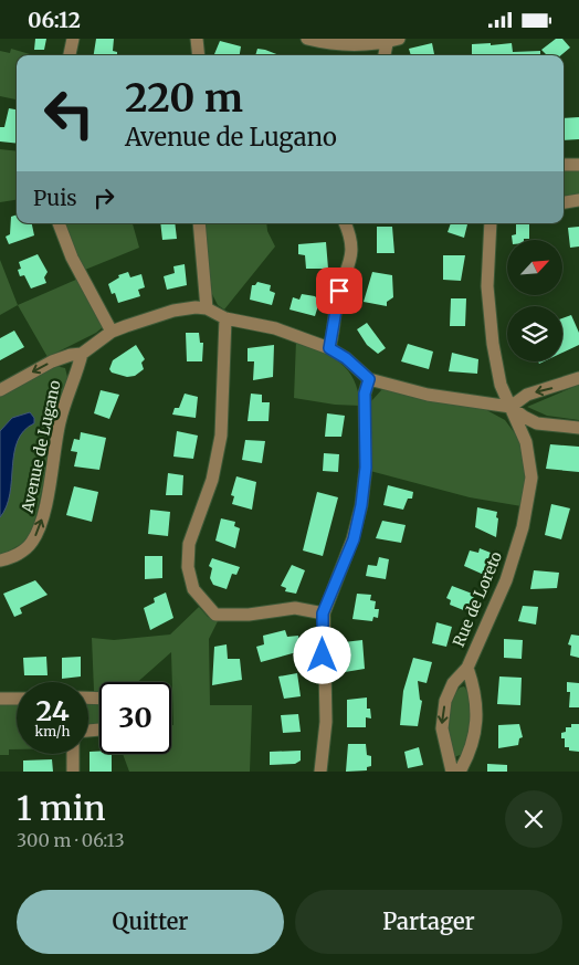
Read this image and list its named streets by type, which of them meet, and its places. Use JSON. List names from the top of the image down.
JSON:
{
  "streets": {
    "street": ["Avenue de Lugano", "Rue de Loreto"]
  },
  "north": "top right",
  "page": {
    "status": "06:12",
    "turn": ["220 m", "Avenue de Lugano"],
    "then": "Puis",
    "speed": "24 km/h",
    "limit": "30",
    "heading": ["1 min", "300 m · 06:13"],
    "buttons": ["Quitter", "Partager"]
  }
}
